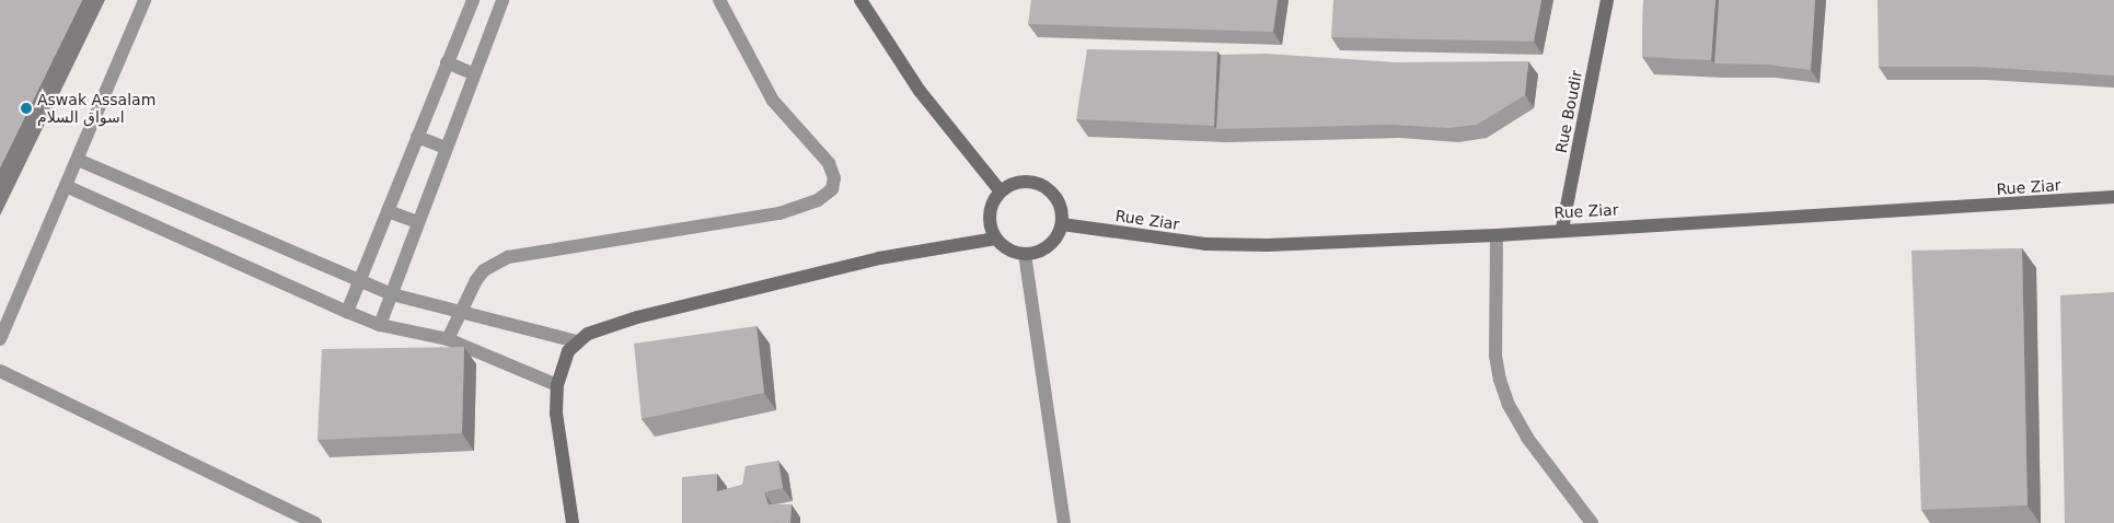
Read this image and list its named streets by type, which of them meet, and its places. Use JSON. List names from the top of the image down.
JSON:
{
  "streets": {
    "main road": ["Rue Boudir", "Rue Ziar"]
  },
  "crossings": [
    ["Rue Boudir", "Rue Ziar"]
  ],
  "places": ["Aswak Assalam اسواق السلام"]
}
